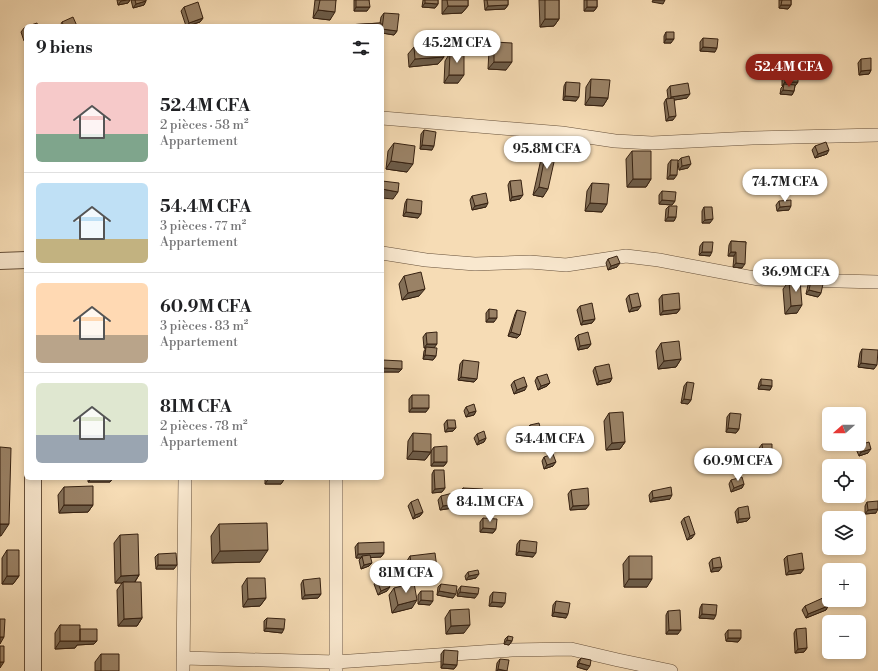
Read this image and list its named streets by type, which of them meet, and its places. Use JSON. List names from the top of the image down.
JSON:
{
  "north": "left",
  "page": {
    "heading": "9 biens",
    "price": [
      "45.2M CFA",
      "52.4M CFA",
      "95.8M CFA",
      "74.7M CFA",
      "36.9M CFA",
      "54.4M CFA",
      "60.9M CFA",
      "84.1M CFA",
      "81M CFA"
    ],
    "list": [
      {
        "name": "52.4M CFA",
        "note": "2 pièces · 58 m² · Appartement"
      },
      {
        "name": "54.4M CFA",
        "note": "3 pièces · 77 m² · Appartement"
      },
      {
        "name": "60.9M CFA",
        "note": "3 pièces · 83 m² · Appartement"
      },
      {
        "name": "81M CFA",
        "note": "2 pièces · 78 m² · Appartement"
      }
    ],
    "map_buttons": ["+", "−"]
  }
}
